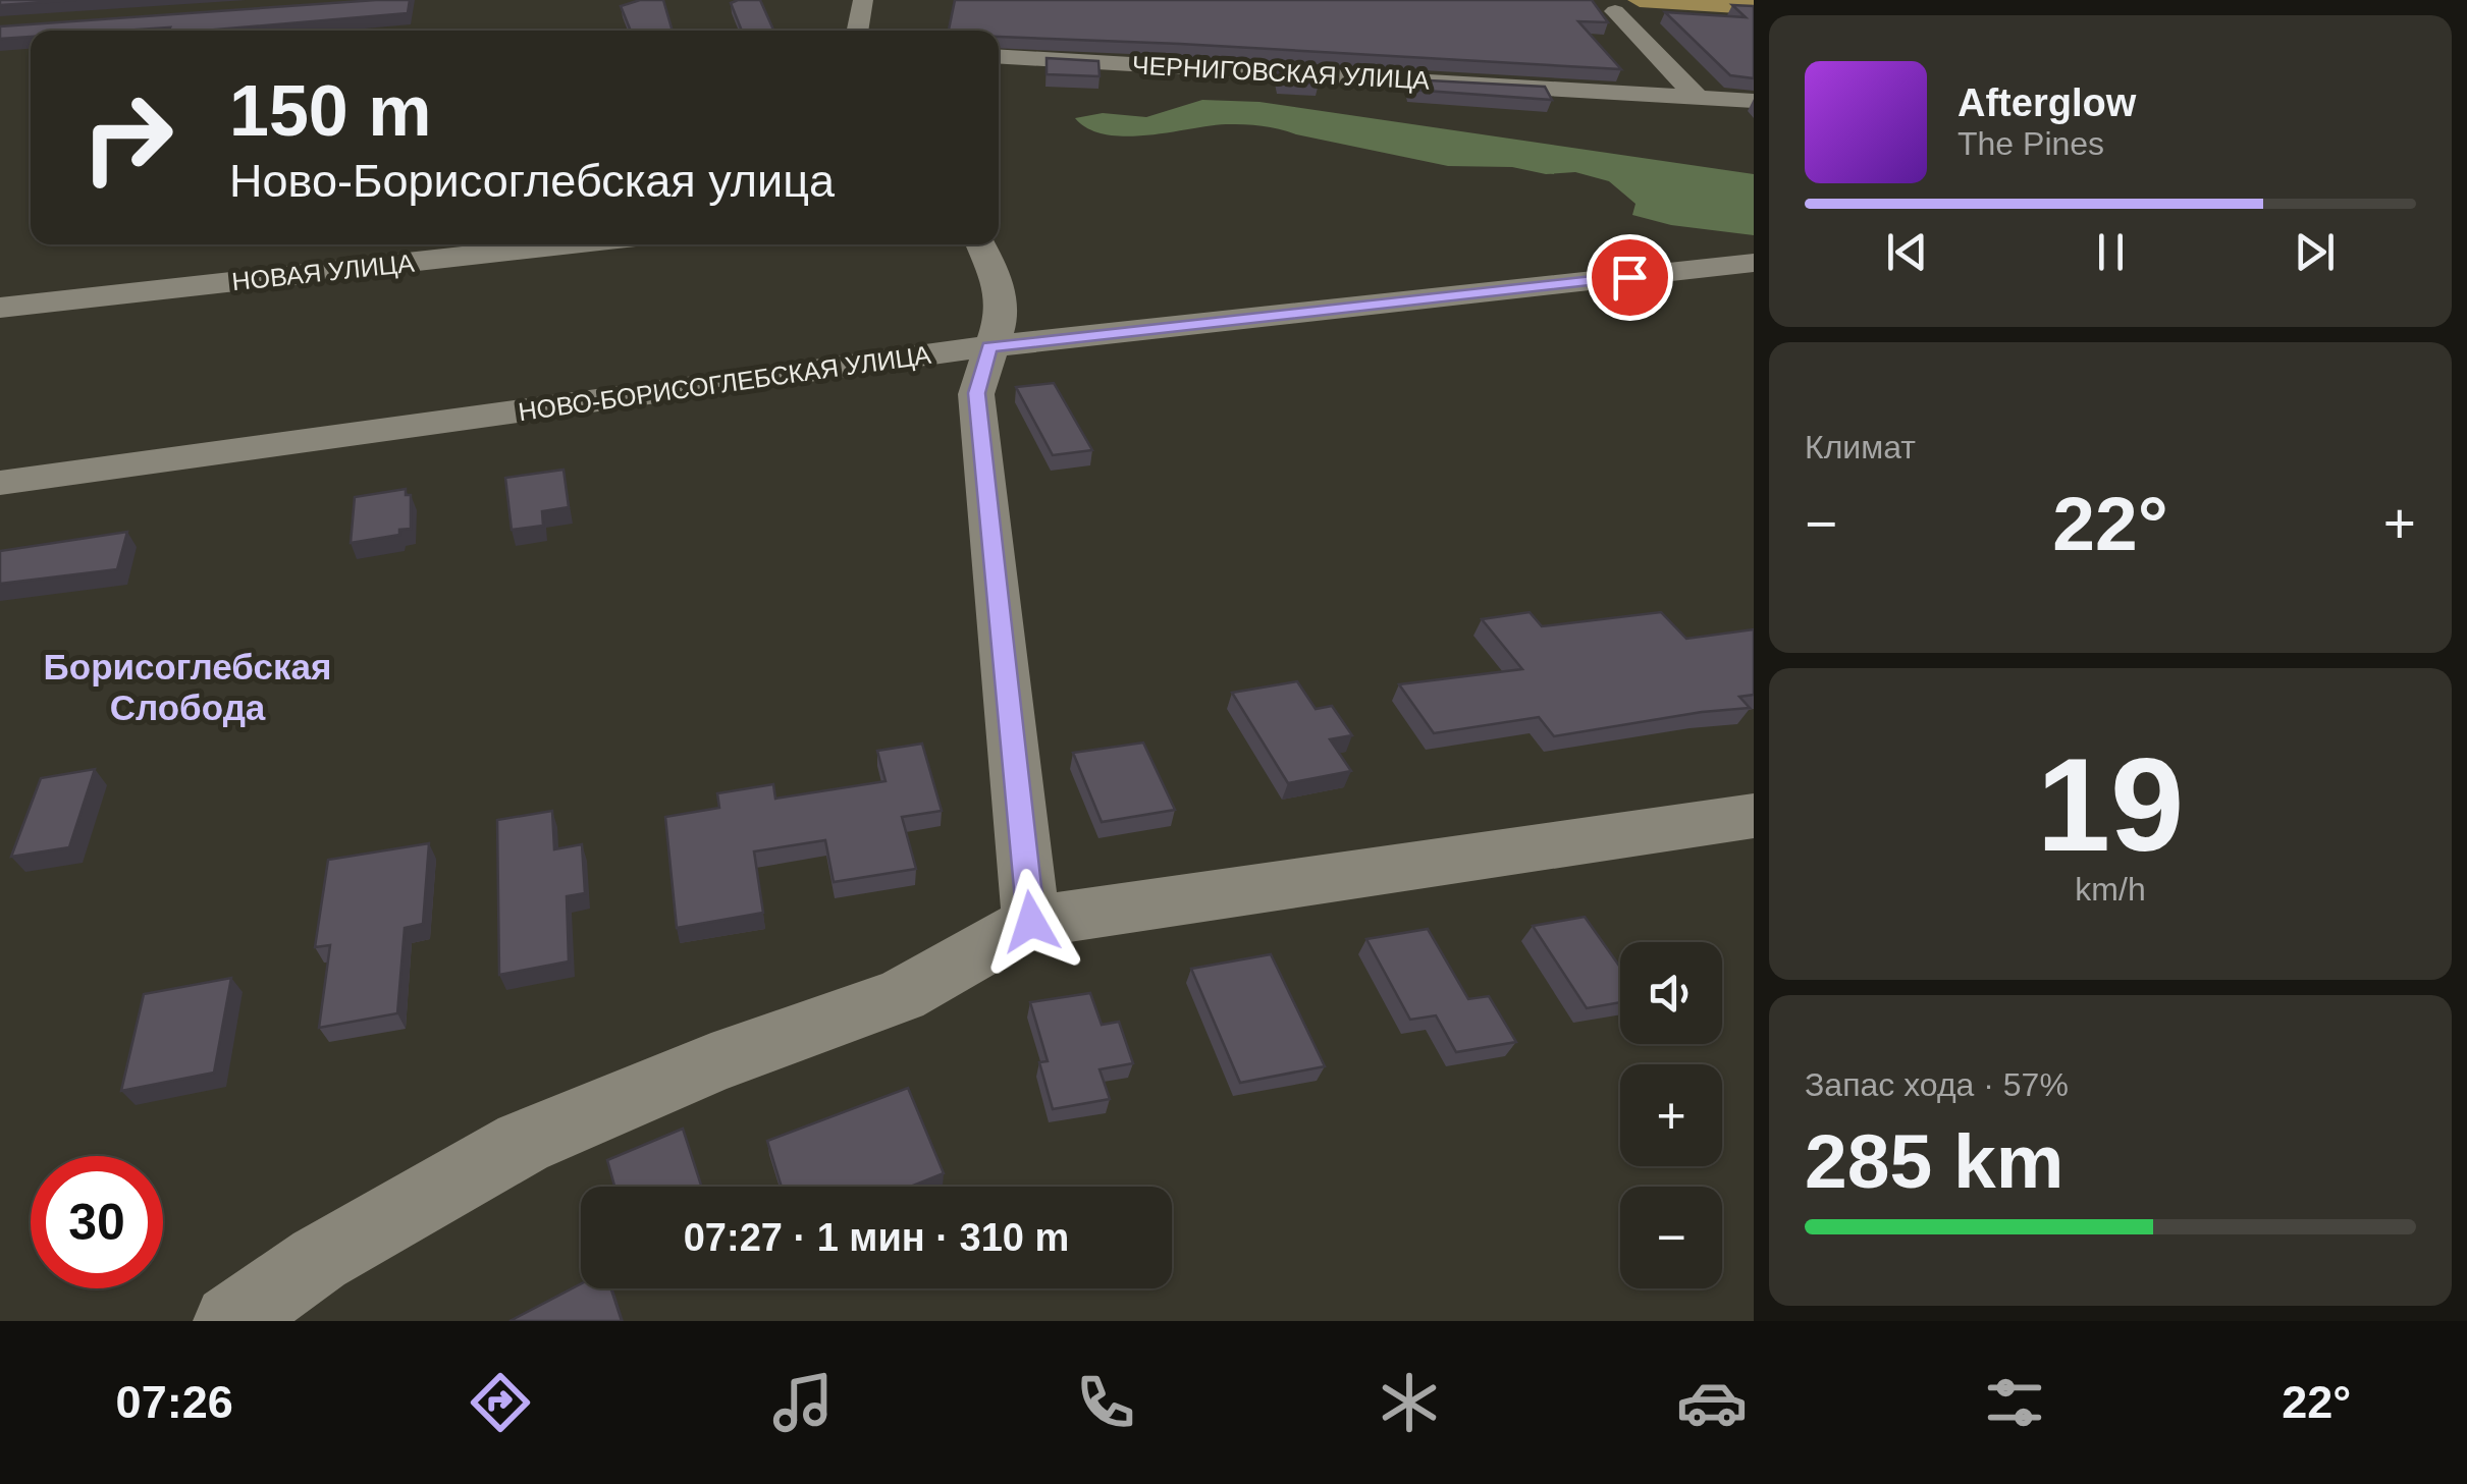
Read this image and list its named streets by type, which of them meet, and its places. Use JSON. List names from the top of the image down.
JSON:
{
  "streets": {
    "street": ["ЧЕРНИГОВСКАЯ УЛИЦА", "НОВАЯ УЛИЦА", "НОВО-БОРИСОГЛЕБСКАЯ УЛИЦА"]
  },
  "districts": ["Борисоглебская Слобода"],
  "page": {
    "turn": ["150 m", "Ново-Борисоглебская улица"],
    "song": ["Afterglow", "The Pines"],
    "tile": [
      "Климат",
      ["19", "km/h"],
      ["Запас хода · 57%", "285 km"]
    ],
    "heat": ["−", "22°", "+"],
    "map_buttons": ["+", "−"],
    "limit": "30",
    "trip": "07:27 · 1 мин · 310 m",
    "tabs": ["07:26", "22°"]
  }
}
